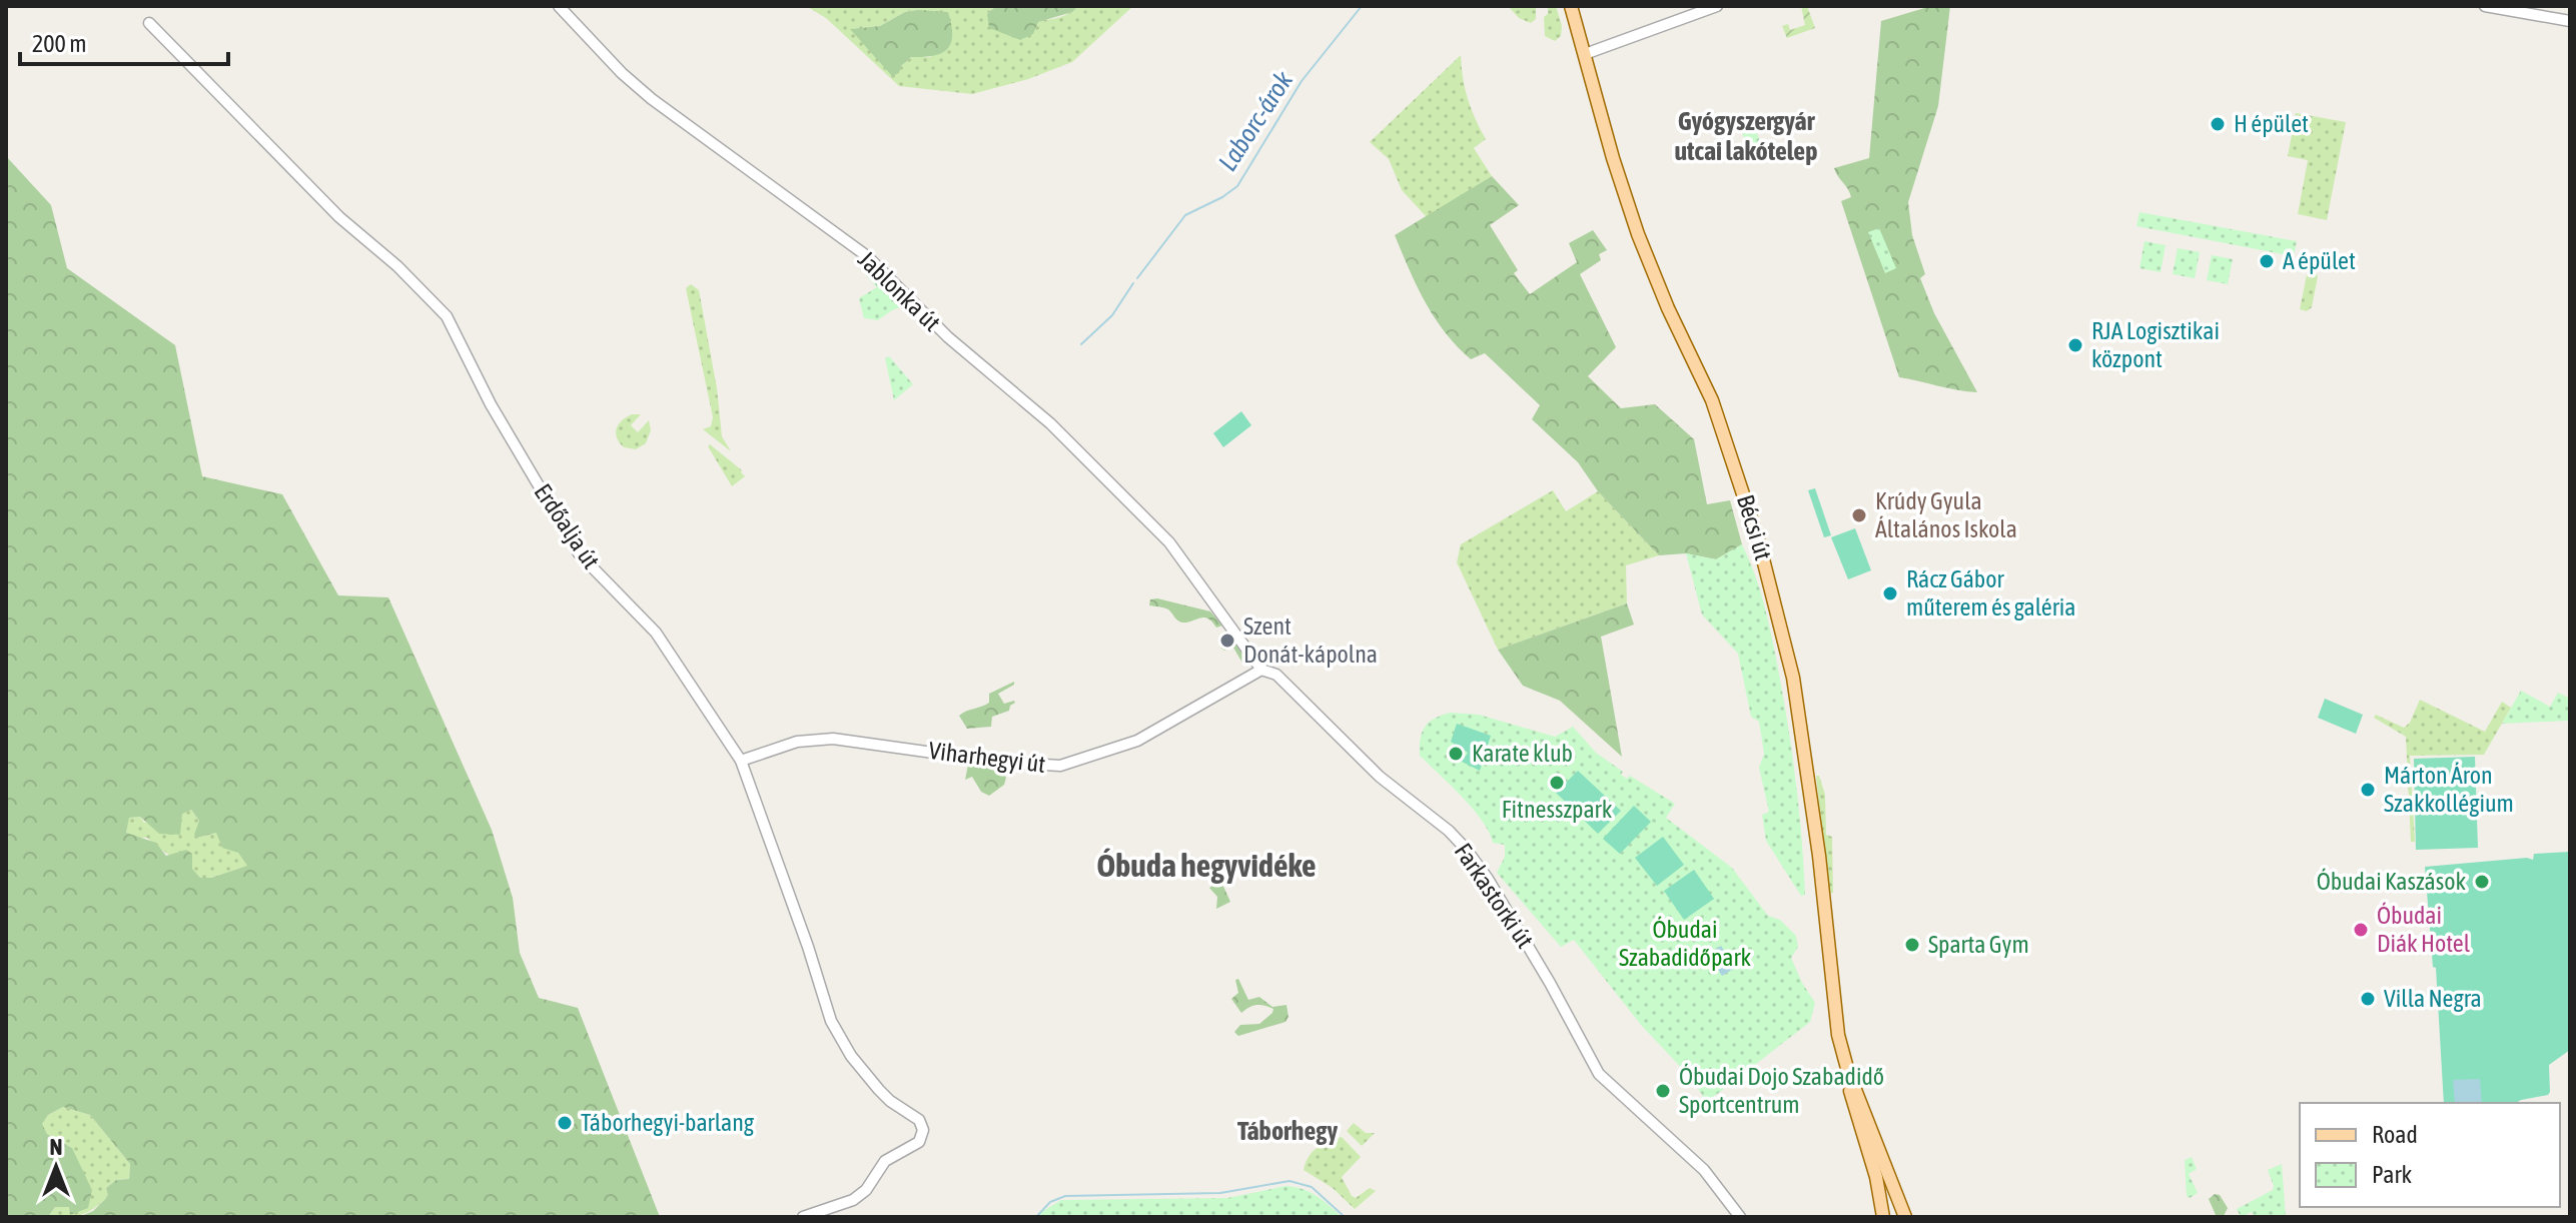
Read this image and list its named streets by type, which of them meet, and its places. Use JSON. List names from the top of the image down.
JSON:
{
  "streets": {
    "main road": ["Bécsi út"],
    "street": [
      "Jablonka út",
      "Erdőalja út",
      "Viharhegyi út",
      "Farkastorki út"
    ]
  },
  "crossings": [
    ["Jablonka út", "Farkastorki út"],
    ["Erdőalja út", "Viharhegyi út"],
    ["Viharhegyi út", "Farkastorki út"]
  ],
  "districts": ["Gyógyszergyár utcai lakótelep", "Óbuda hegyvidéke", "Táborhegy"],
  "water": ["Laborc-árok"],
  "parks": ["Óbudai Szabadidőpark"],
  "places": [
    "H épület",
    "A épület",
    "RJA Logisztikai központ",
    "Krúdy Gyula Általános Iskola",
    "Rácz Gábor műterem és galéria",
    "Szent Donát-kápolna",
    "Karate klub",
    "Fitnesszpark",
    "Márton Áron Szakkollégium",
    "Óbudai Kaszások",
    "Óbudai Diák Hotel",
    "Sparta Gym",
    "Villa Negra",
    "Óbudai Dojo Szabadidő Sportcentrum",
    "Táborhegyi-barlang"
  ],
  "legend": ["Road", "Park"],
  "scale_bar": "200 m",
  "north": "top"
}
